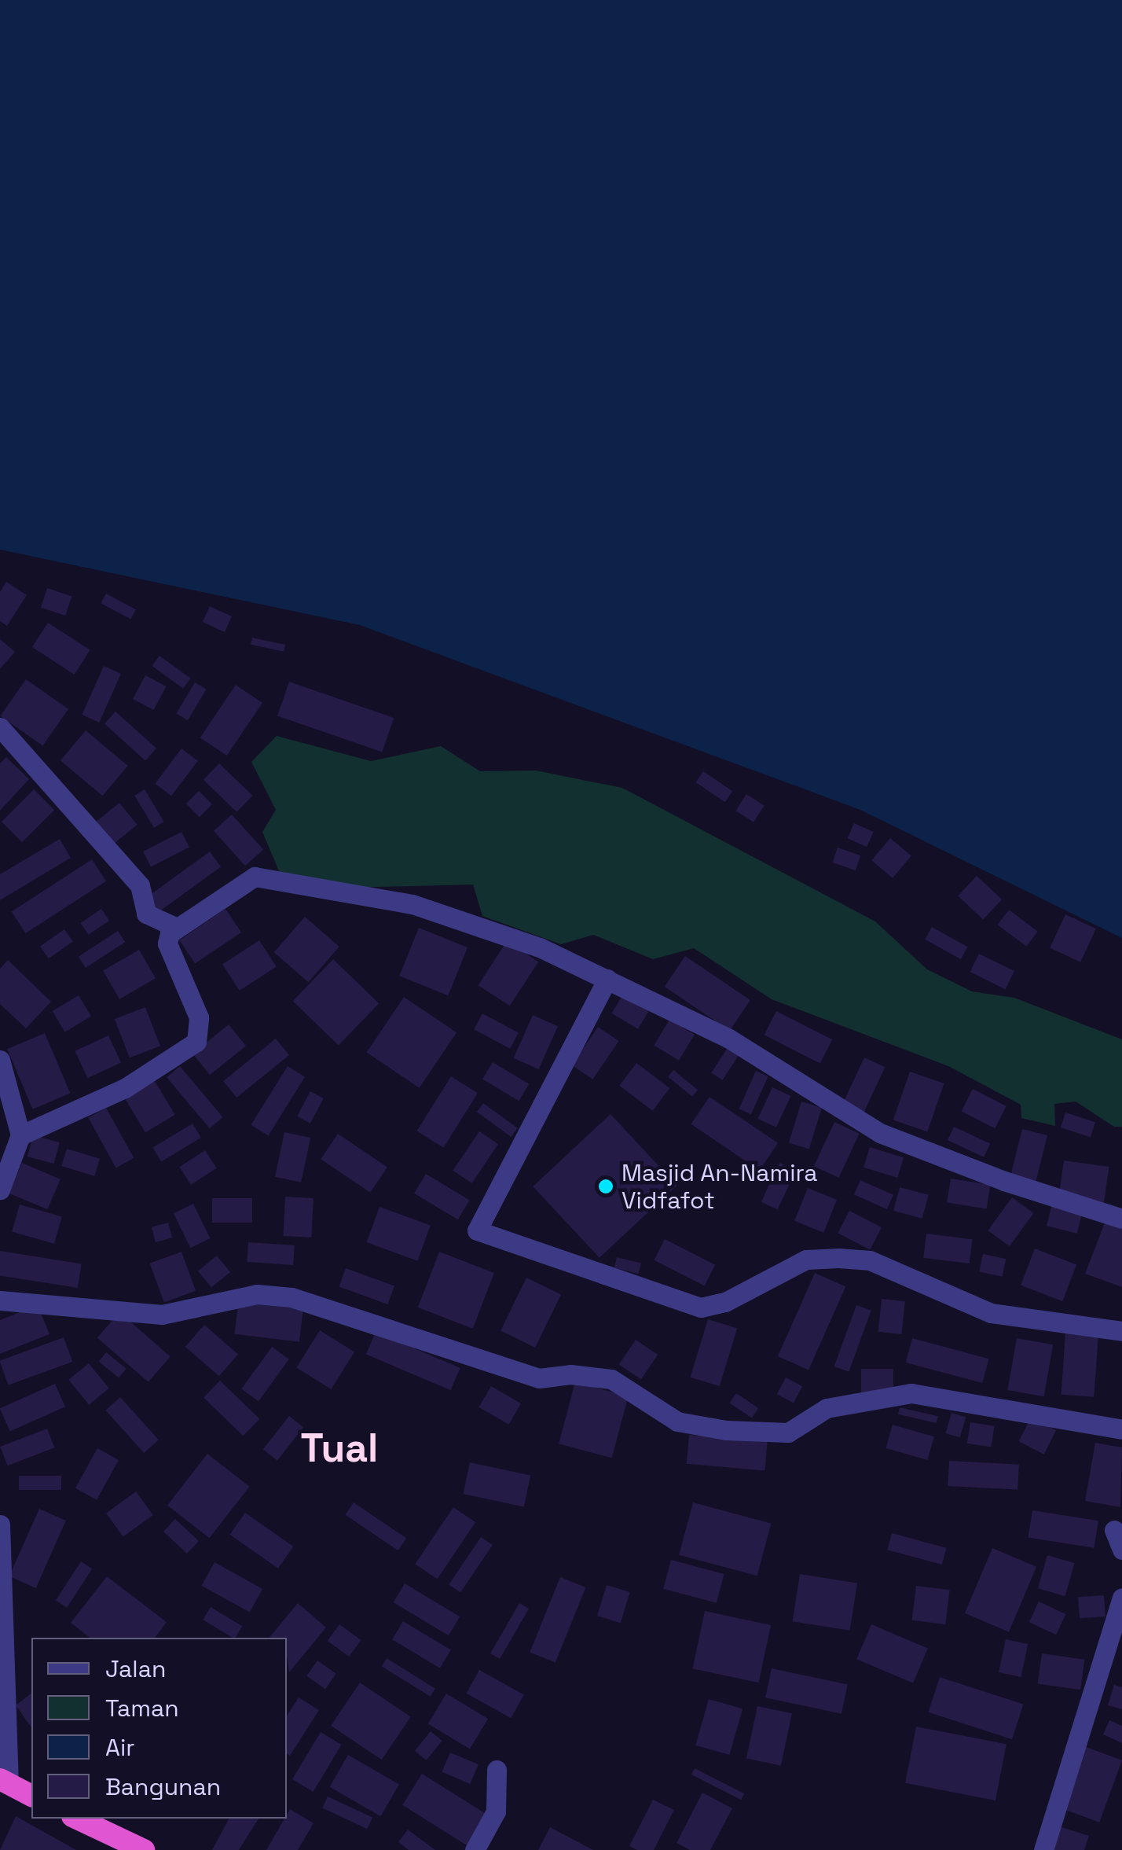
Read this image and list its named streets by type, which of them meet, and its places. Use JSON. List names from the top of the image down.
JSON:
{
  "districts": ["Tual"],
  "places": ["Masjid An-Namira Vidfafot"],
  "legend": [
    "Jalan",
    "Taman",
    "Air",
    "Bangunan"
  ]
}
